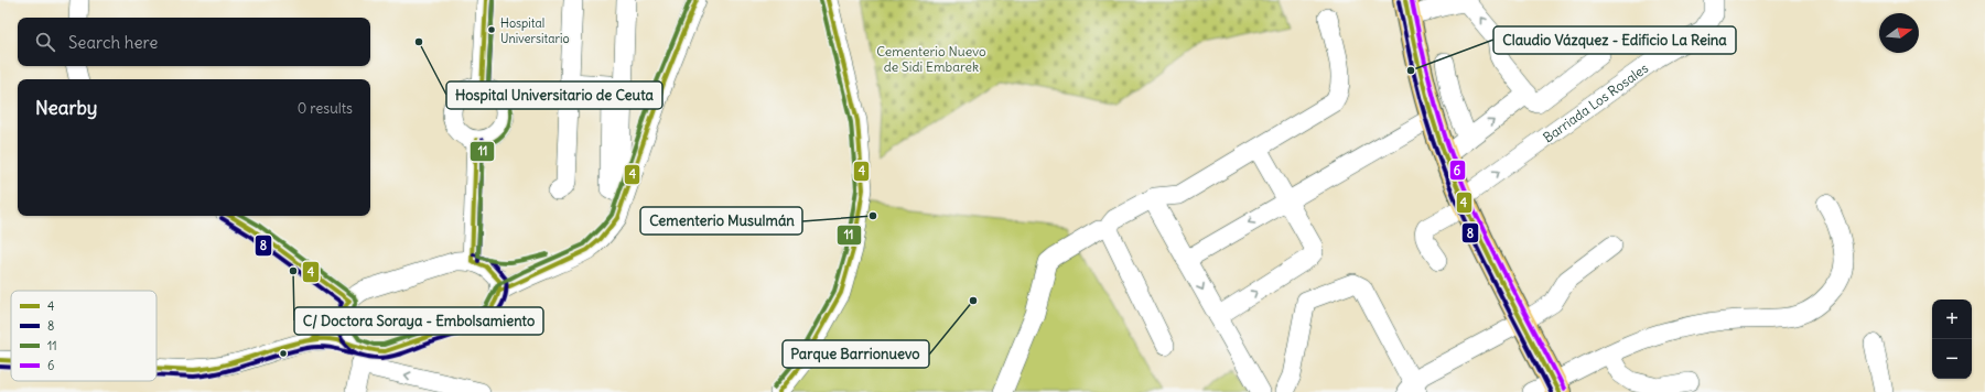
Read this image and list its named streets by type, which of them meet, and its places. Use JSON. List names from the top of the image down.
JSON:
{
  "streets": {
    "street": ["Barriada Los Rosales"]
  },
  "parks": ["Cementerio Nuevo de Sidi Embarek"],
  "places": [
    "Hospital Universitario",
    "Hospital Universitario de Ceuta",
    "Claudio Vázquez - Edificio La Reina",
    "Cementerio Musulmán",
    "C/ Doctora Soraya - Embolsamiento",
    "Parque Barrionuevo"
  ],
  "lines": [
    "transit line 4",
    "transit line 8",
    "transit line 11",
    "transit line 6"
  ],
  "legend": [
    "4",
    "8",
    "11",
    "6"
  ],
  "north": "right",
  "page": {
    "search": "Search here",
    "heading": ["Nearby", "0 results"],
    "map_buttons": ["+", "−"]
  }
}
